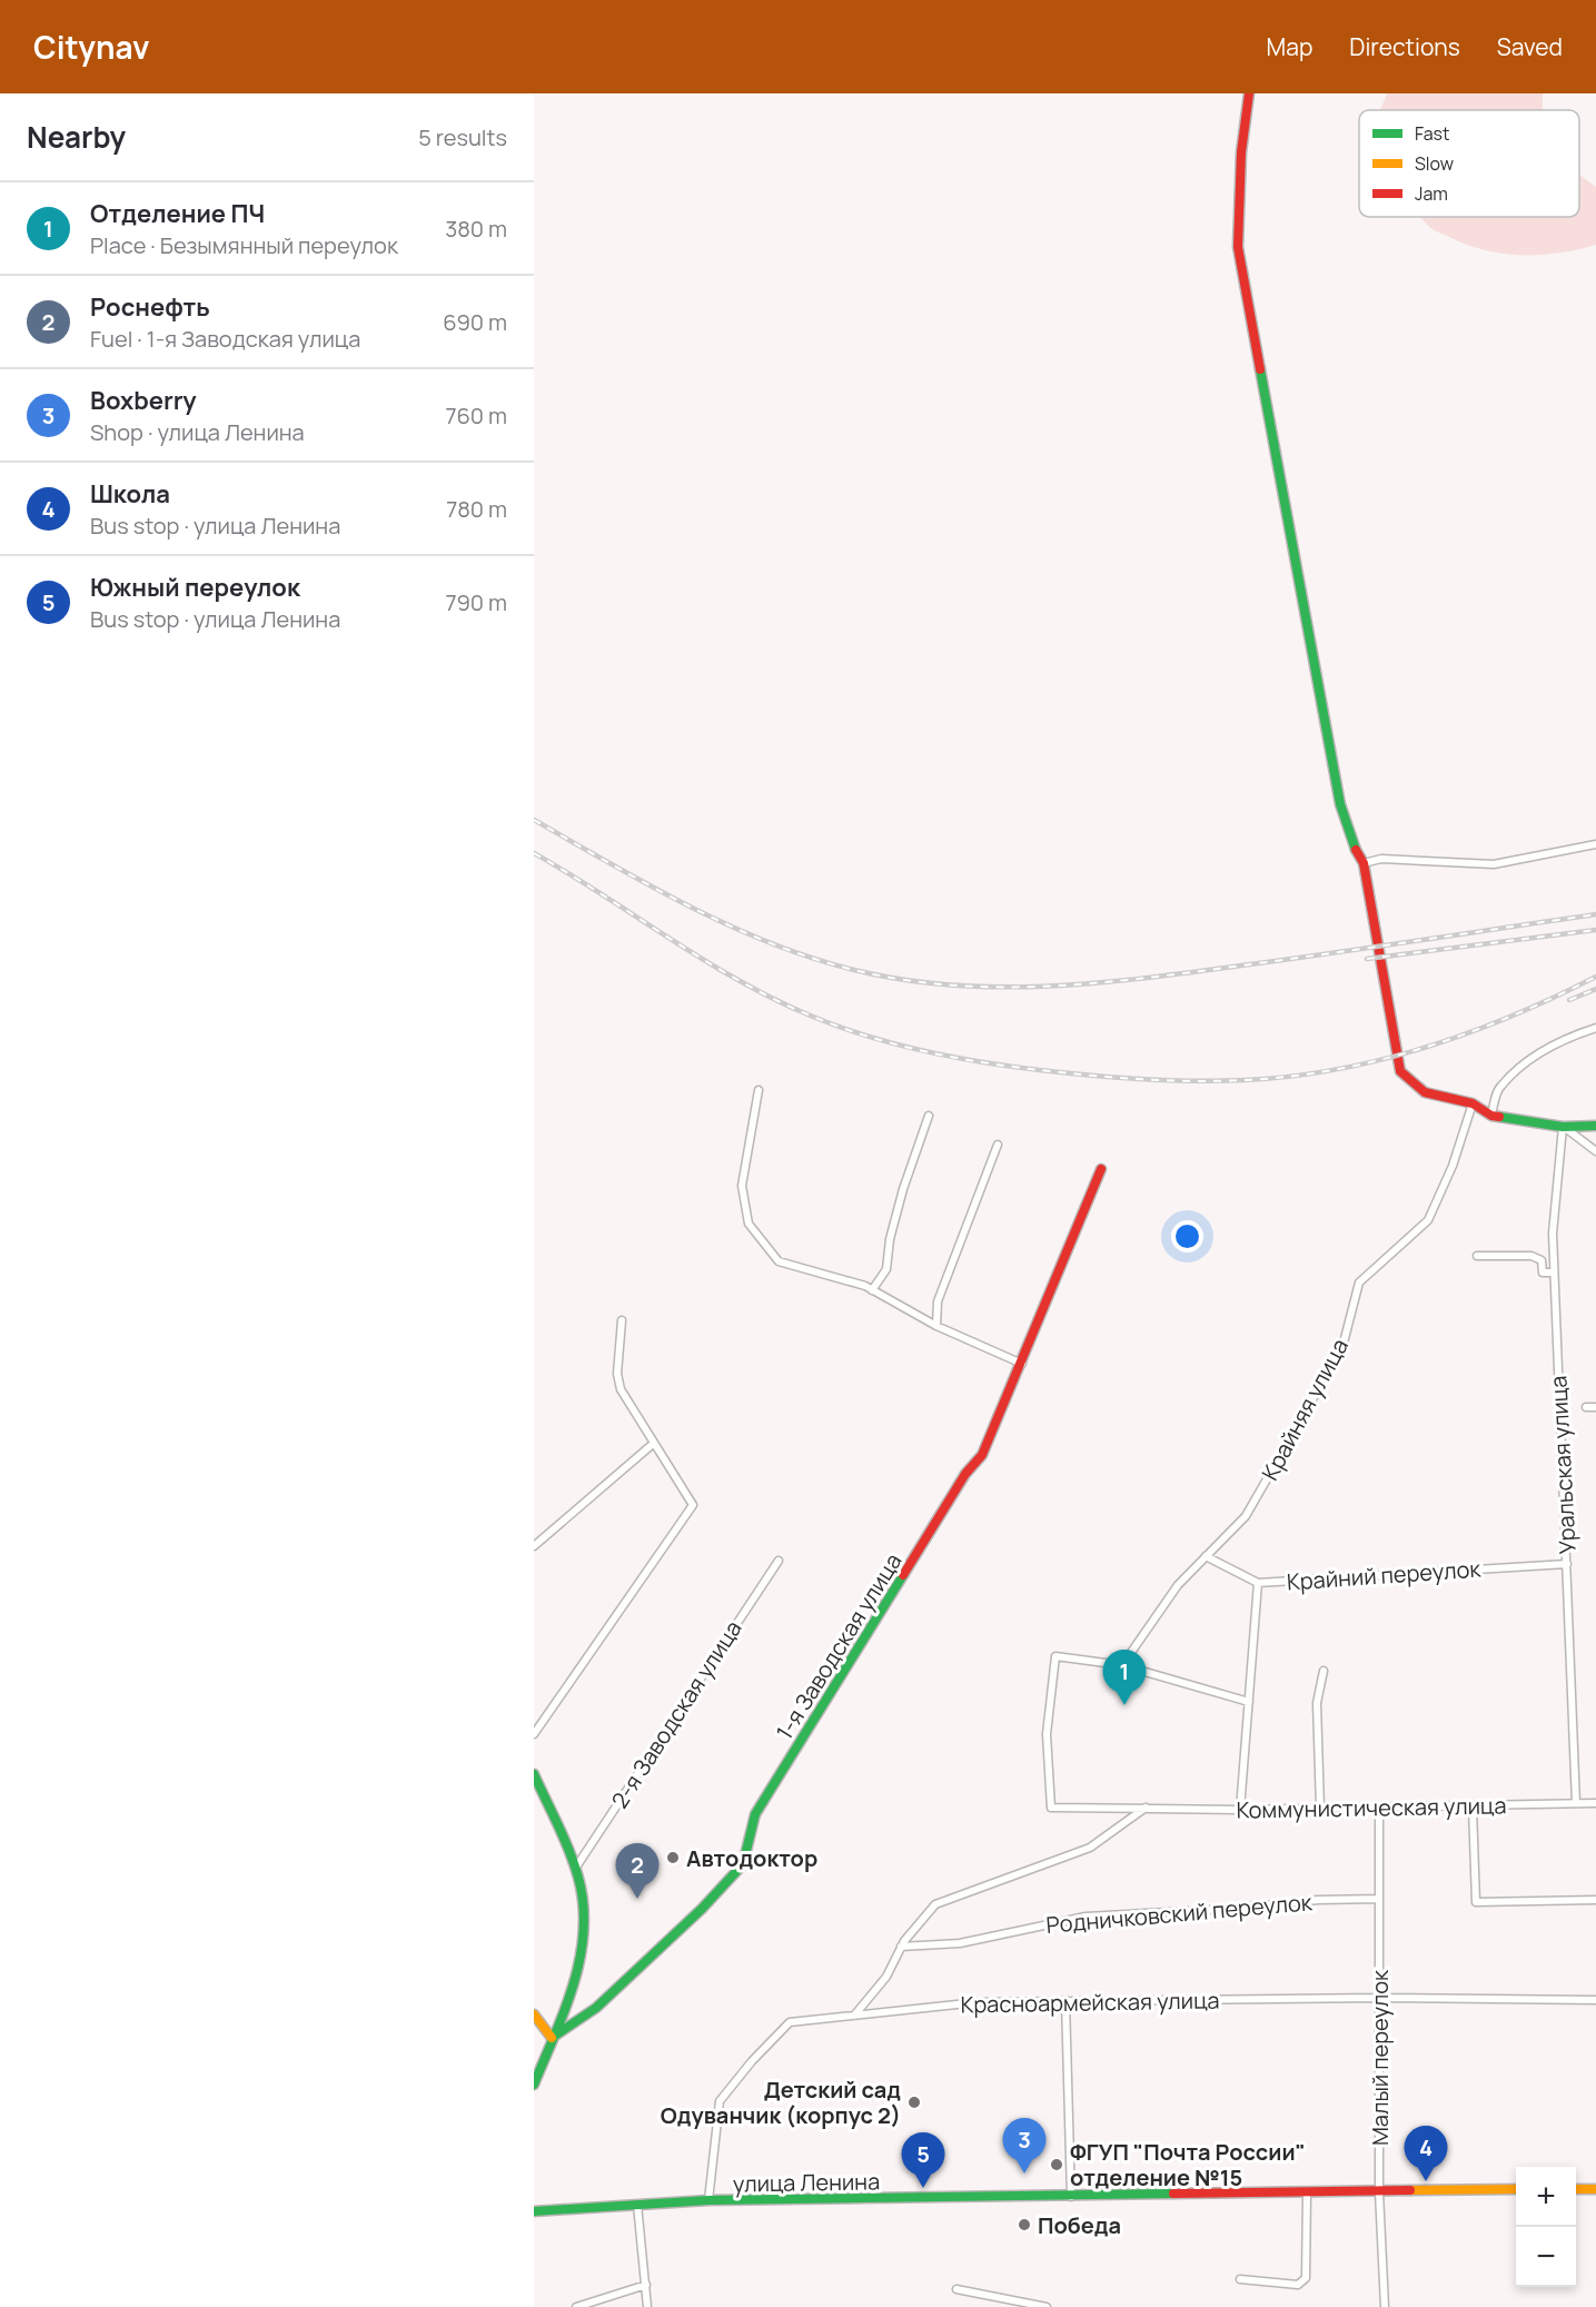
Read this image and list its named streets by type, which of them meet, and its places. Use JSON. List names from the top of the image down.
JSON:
{
  "streets": {
    "street": [
      "Крайняя улица",
      "Уральская улица",
      "Крайний переулок",
      "1-я Заводская улица",
      "2-я Заводская улица",
      "Коммунистическая улица",
      "Родничковский переулок",
      "Красноармейская улица",
      "Малый переулок",
      "улица Ленина"
    ]
  },
  "crossings": [
    ["Крайняя улица", "Крайний переулок"],
    ["Крайняя улица", "Коммунистическая улица"],
    ["Уральская улица", "Крайний переулок"],
    ["Уральская улица", "Коммунистическая улица"],
    ["Коммунистическая улица", "Малый переулок"],
    ["Родничковский переулок", "Малый переулок"],
    ["Красноармейская улица", "Малый переулок"],
    ["Красноармейская улица", "улица Ленина"],
    ["Малый переулок", "улица Ленина"]
  ],
  "places": [
    "Автодоктор",
    "Детский сад Одуванчик (корпус 2)",
    "ФГУП \"Почта России\" отделение №15",
    "Победа"
  ],
  "legend": ["Fast", "Slow", "Jam"],
  "page": {
    "header": "Citynav",
    "nav": ["Map", "Directions", "Saved"],
    "heading": ["Nearby", "5 results"],
    "list": [
      {
        "mark": "1",
        "name": "Отделение ПЧ",
        "note": "Place · Безымянный переулок",
        "value": "380 m"
      },
      {
        "mark": "2",
        "name": "Роснефть",
        "note": "Fuel · 1-я Заводская улица",
        "value": "690 m"
      },
      {
        "mark": "3",
        "name": "Boxberry",
        "note": "Shop · улица Ленина",
        "value": "760 m"
      },
      {
        "mark": "4",
        "name": "Школа",
        "note": "Bus stop · улица Ленина",
        "value": "780 m"
      },
      {
        "mark": "5",
        "name": "Южный переулок",
        "note": "Bus stop · улица Ленина",
        "value": "790 m"
      }
    ],
    "pins": [
      "1",
      "2",
      "3",
      "4",
      "5"
    ],
    "map_buttons": ["+", "−"]
  }
}
